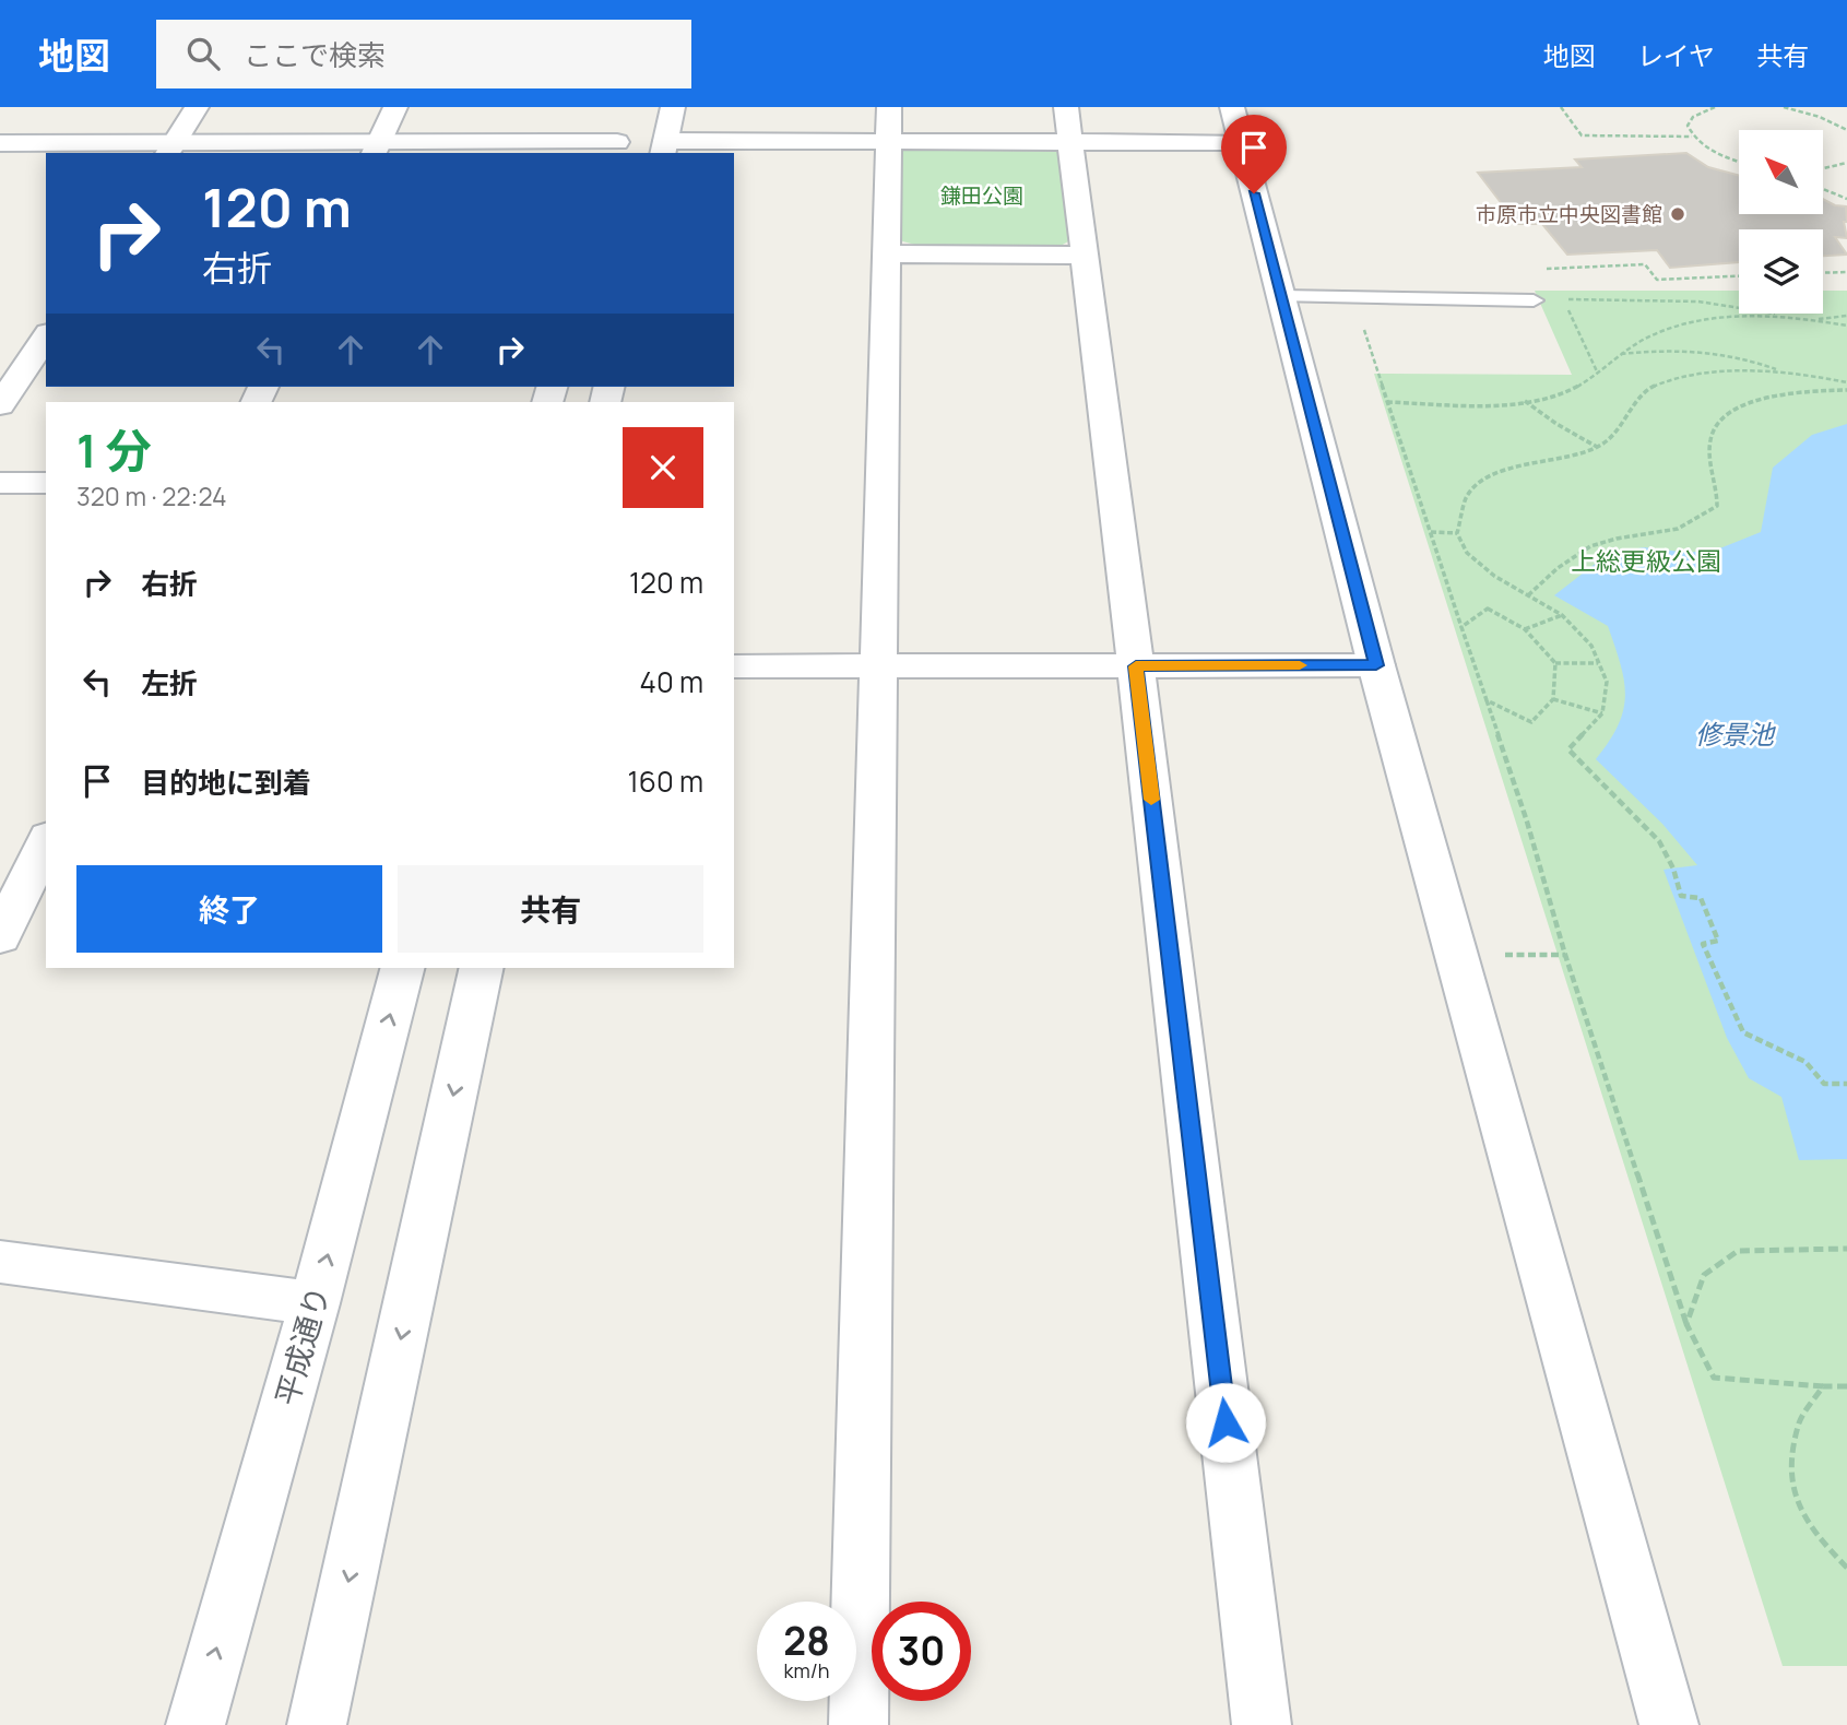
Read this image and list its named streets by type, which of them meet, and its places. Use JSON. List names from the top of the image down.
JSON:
{
  "streets": {
    "street": ["平成通り"]
  },
  "water": ["修景池"],
  "parks": ["鎌田公園", "上総更級公園"],
  "places": ["市原市立中央図書館"],
  "north": "top left",
  "page": {
    "header": "地図",
    "search": "ここで検索",
    "nav": ["地図", "レイヤ", "共有"],
    "turn": ["120 m", "右折"],
    "heading": ["1 分", "320 m · 22:24"],
    "list": [
      {
        "name": "右折",
        "value": "120 m"
      },
      {
        "name": "左折",
        "value": "40 m"
      },
      {
        "name": "目的地に到着",
        "value": "160 m"
      }
    ],
    "buttons": ["終了", "共有"],
    "speed": "28 km/h",
    "limit": "30"
  }
}
